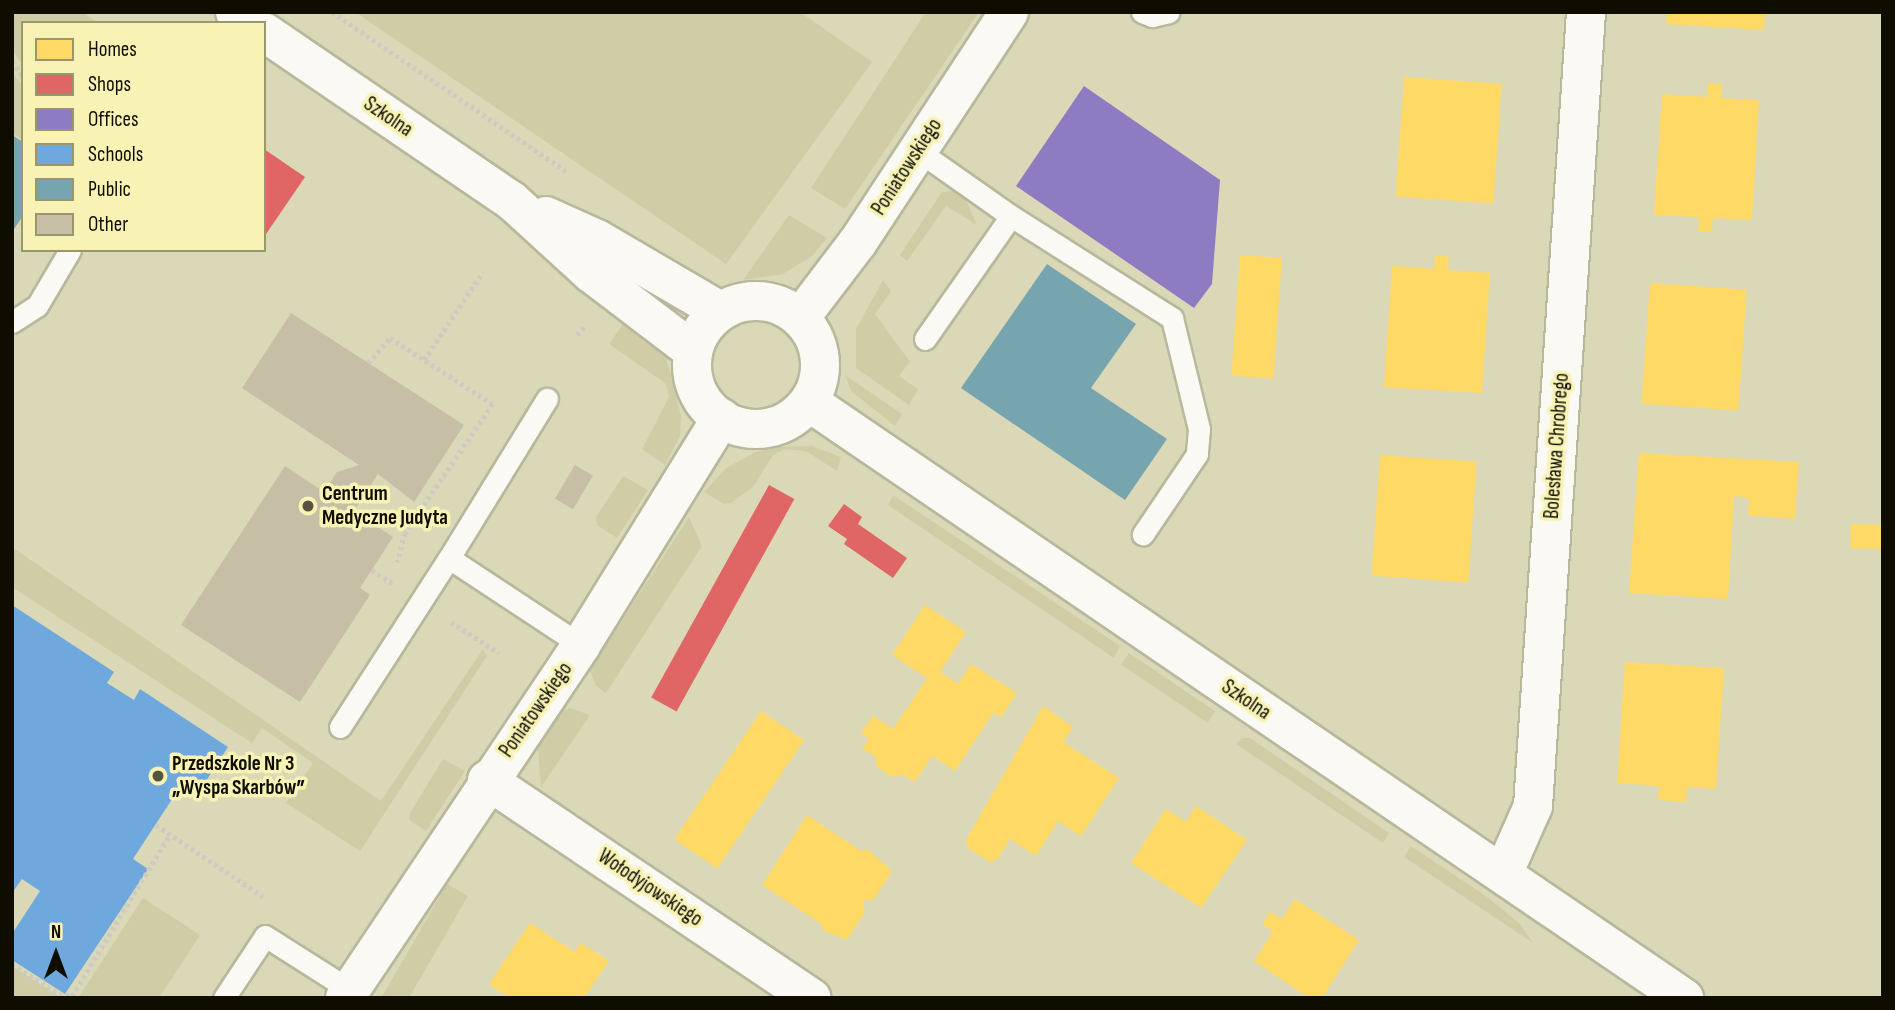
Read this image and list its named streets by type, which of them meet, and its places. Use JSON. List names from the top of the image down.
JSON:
{
  "streets": {
    "street": [
      "Szkolna",
      "Poniatowskiego",
      "Bolesława Chrobrego",
      "Wołodyjowskiego"
    ]
  },
  "crossings": [
    ["Szkolna", "Poniatowskiego"],
    ["Szkolna", "Bolesława Chrobrego"],
    ["Poniatowskiego", "Wołodyjowskiego"]
  ],
  "places": ["Centrum Medyczne Judyta", "Przedszkole Nr 3 „Wyspa Skarbów”"],
  "legend": [
    "Homes",
    "Shops",
    "Offices",
    "Schools",
    "Public",
    "Other"
  ],
  "north": "top"
}
